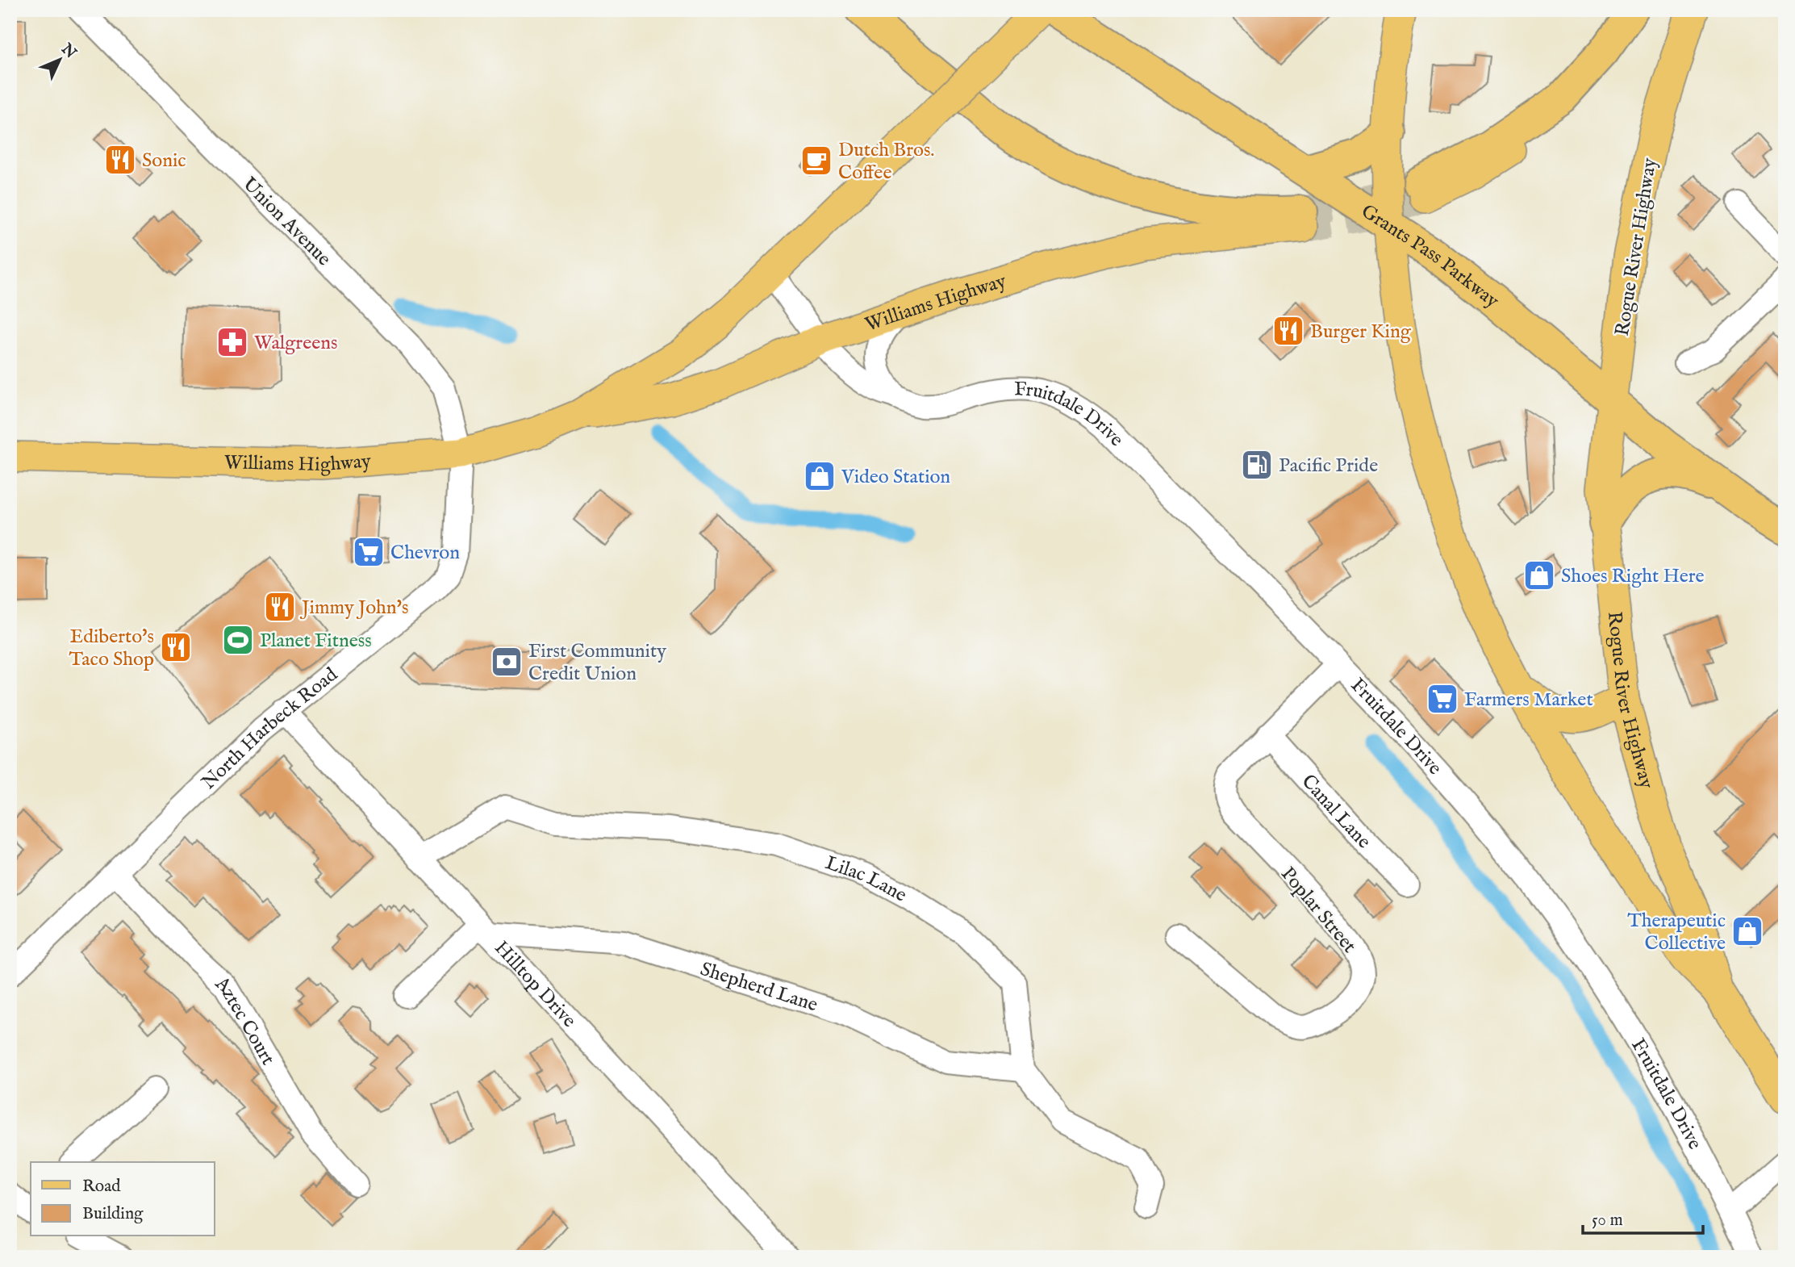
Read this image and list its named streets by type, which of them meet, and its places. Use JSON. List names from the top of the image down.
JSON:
{
  "streets": {
    "highway": ["Grants Pass Parkway"],
    "main road": ["Rogue River Highway", "Williams Highway"],
    "street": [
      "Union Avenue",
      "Fruitdale Drive",
      "North Harbeck Road",
      "Canal Lane",
      "Lilac Lane",
      "Poplar Street",
      "Hilltop Drive",
      "Shepherd Lane",
      "Aztec Court"
    ]
  },
  "crossings": [
    ["Union Avenue", "Williams Highway"],
    ["Union Avenue", "North Harbeck Road"],
    ["Rogue River Highway", "Grants Pass Parkway"],
    ["Williams Highway", "Fruitdale Drive"],
    ["Williams Highway", "North Harbeck Road"],
    ["Fruitdale Drive", "Poplar Street"],
    ["North Harbeck Road", "Hilltop Drive"],
    ["North Harbeck Road", "Aztec Court"],
    ["Canal Lane", "Poplar Street"],
    ["Lilac Lane", "Hilltop Drive"],
    ["Lilac Lane", "Shepherd Lane"],
    ["Hilltop Drive", "Shepherd Lane"]
  ],
  "places": {
    "restaurant": [
      "Sonic",
      "Burger King",
      "Jimmy John's",
      "Ediberto's Taco Shop"
    ],
    "cafe": ["Dutch Bros. Coffee"],
    "pharmacy": ["Walgreens"],
    "fuel station": ["Pacific Pride"],
    "shop": ["Video Station", "Shoes Right Here", "Therapeutic Collective"],
    "supermarket": ["Chevron", "Farmers Market"],
    "sports": ["Planet Fitness"],
    "bank": ["First Community Credit Union"]
  },
  "legend": ["Road", "Building"],
  "scale_bar": "50 m",
  "north": "top right"
}
